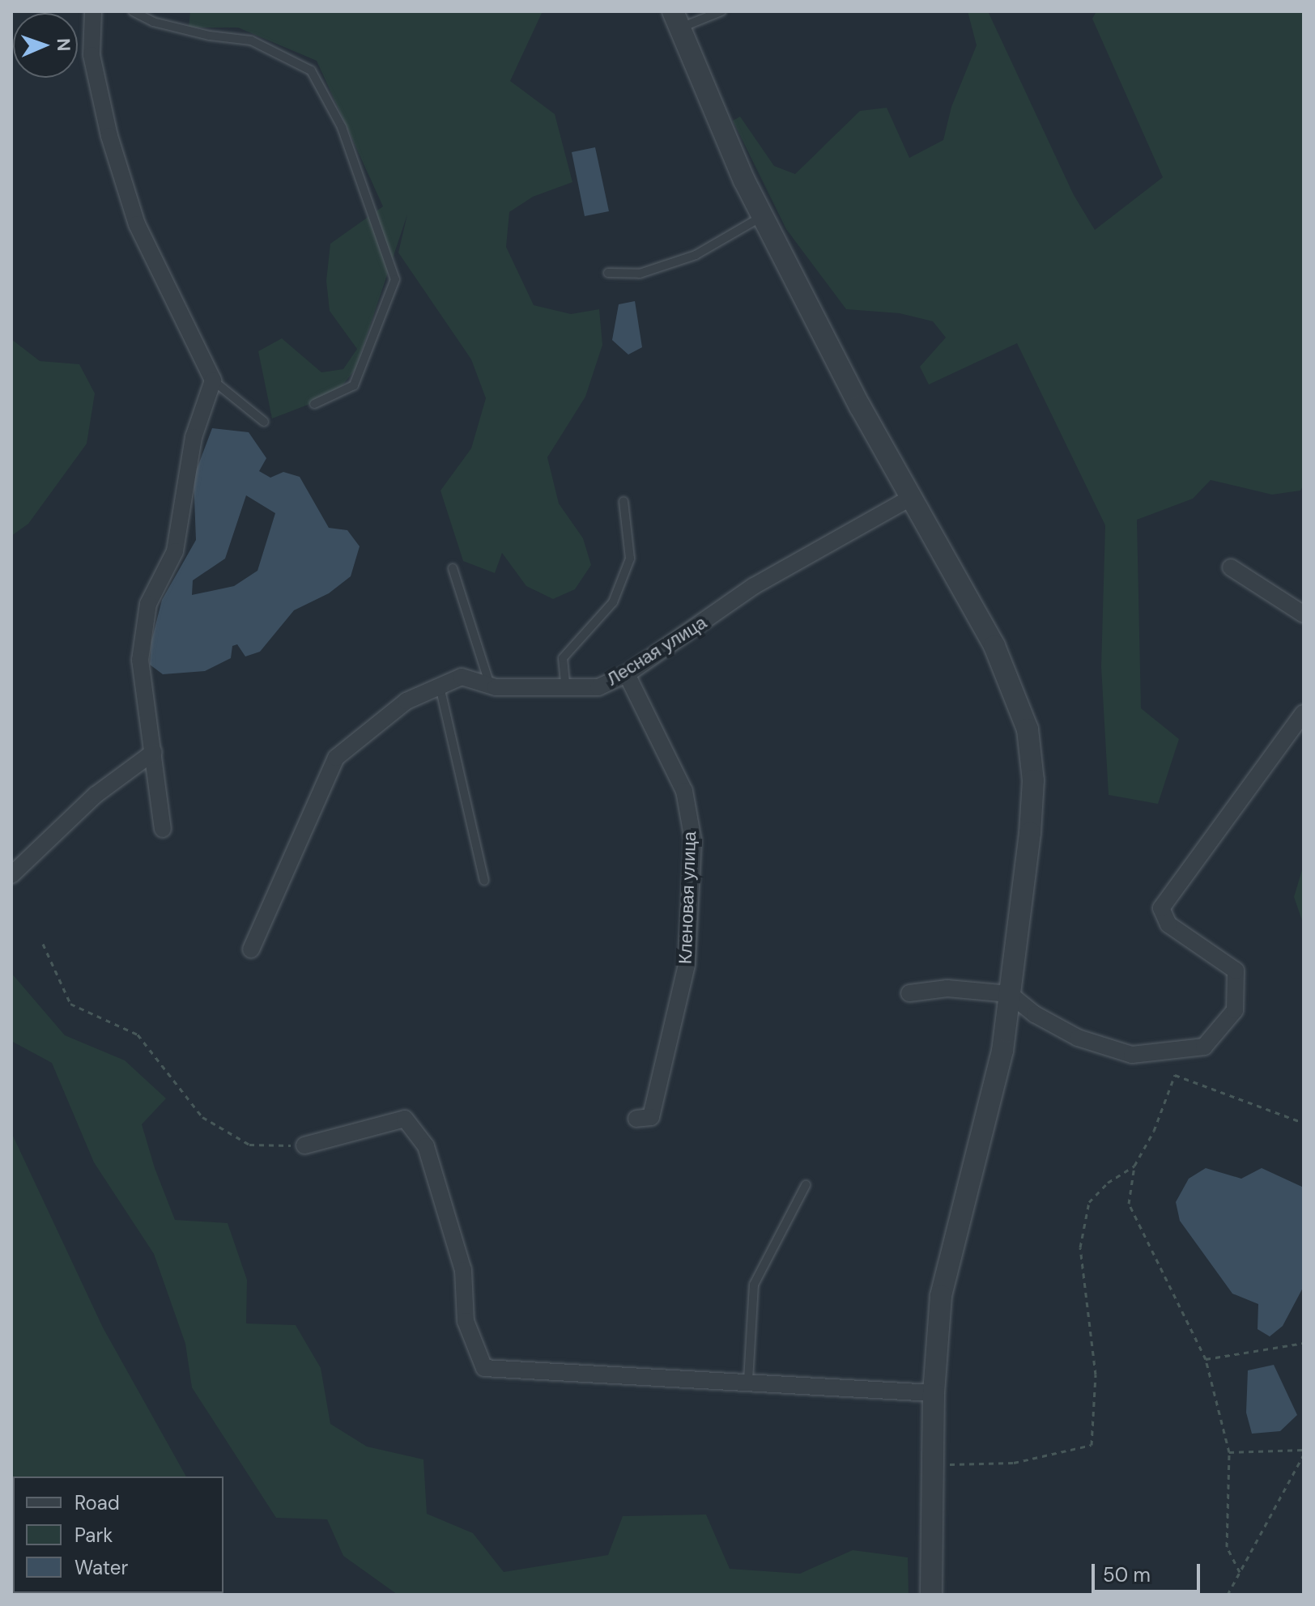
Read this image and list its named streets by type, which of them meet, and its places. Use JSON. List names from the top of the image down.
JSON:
{
  "streets": {
    "street": ["Лесная улица", "Кленовая улица"]
  },
  "crossings": [
    ["Лесная улица", "Кленовая улица"]
  ],
  "legend": ["Road", "Park", "Water"],
  "scale_bar": "50 m",
  "north": "right"
}
